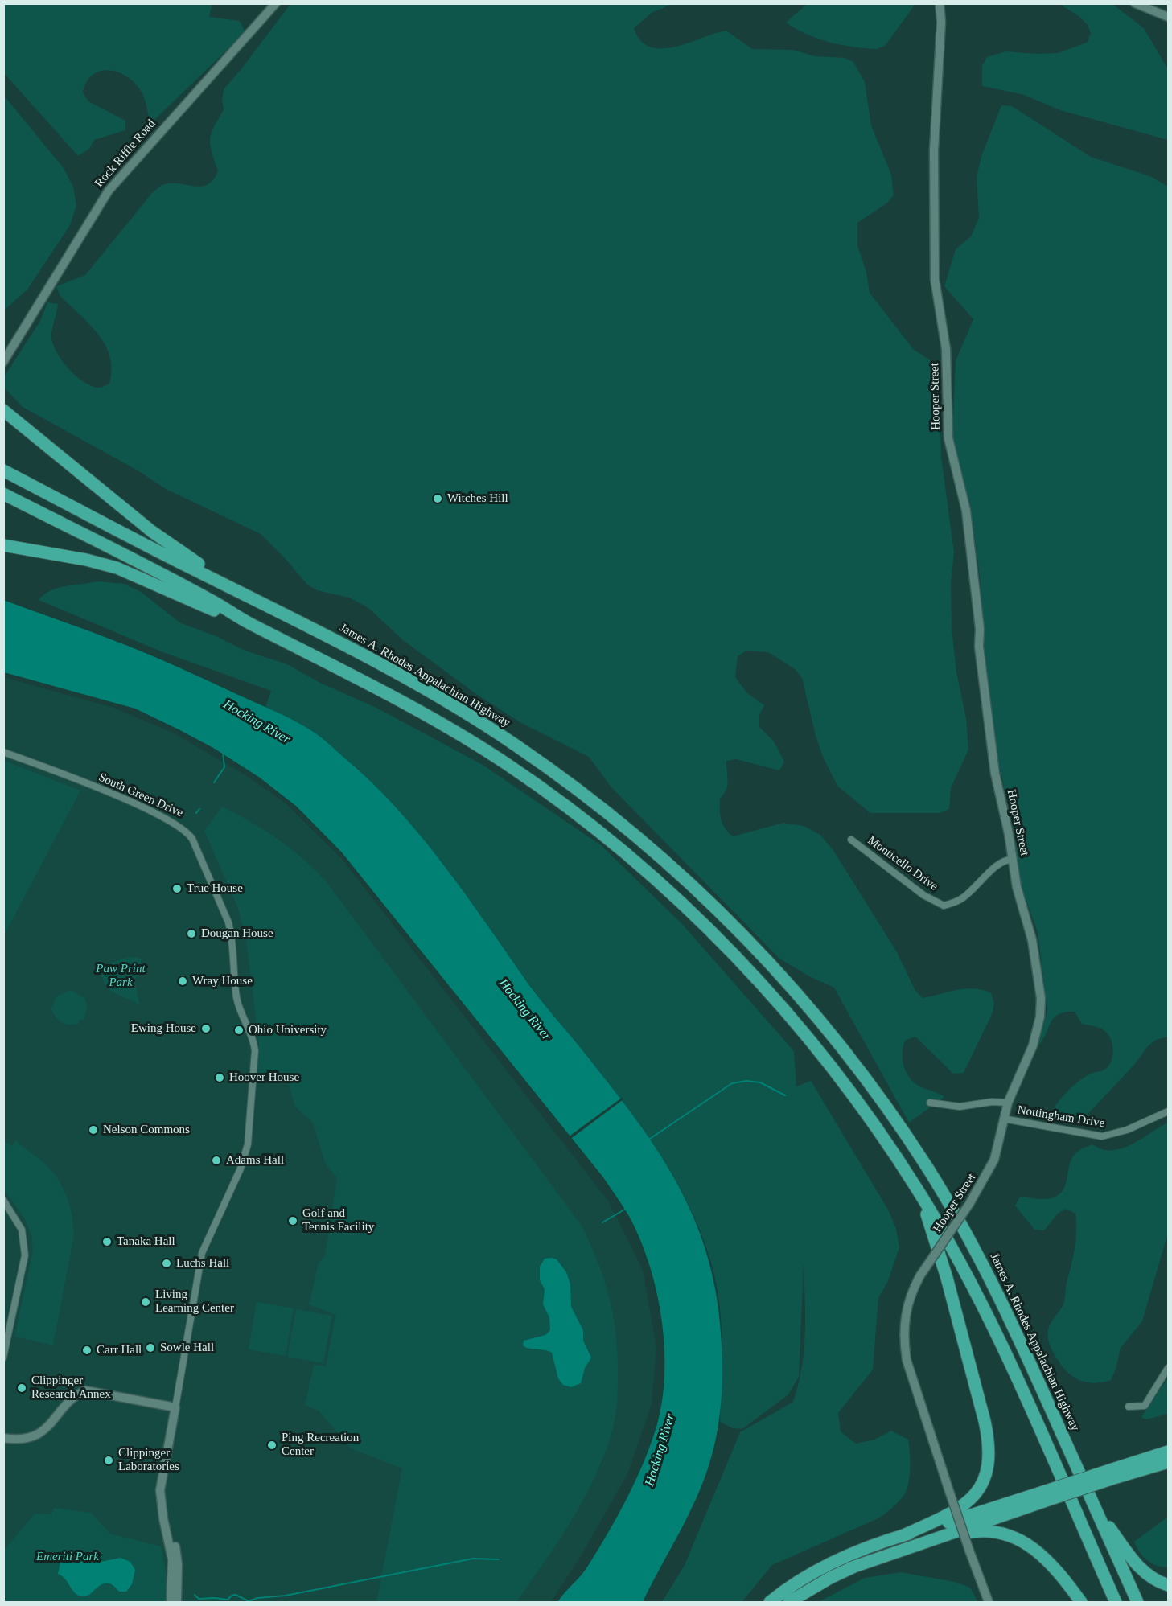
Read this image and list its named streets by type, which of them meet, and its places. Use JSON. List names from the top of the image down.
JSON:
{
  "streets": {
    "highway": ["James A. Rhodes Appalachian Highway"],
    "street": [
      "Rock Riffle Road",
      "Hooper Street",
      "South Green Drive",
      "Monticello Drive",
      "Nottingham Drive"
    ]
  },
  "crossings": [
    ["Hooper Street", "Monticello Drive"],
    ["Hooper Street", "Nottingham Drive"]
  ],
  "water": ["Hocking River"],
  "parks": ["Paw Print Park", "Emeriti Park"],
  "places": [
    "Witches Hill",
    "True House",
    "Dougan House",
    "Wray House",
    "Ewing House",
    "Ohio University",
    "Hoover House",
    "Nelson Commons",
    "Adams Hall",
    "Golf and Tennis Facility",
    "Tanaka Hall",
    "Luchs Hall",
    "Living Learning Center",
    "Sowle Hall",
    "Carr Hall",
    "Clippinger Research Annex",
    "Ping Recreation Center",
    "Clippinger Laboratories"
  ]
}
